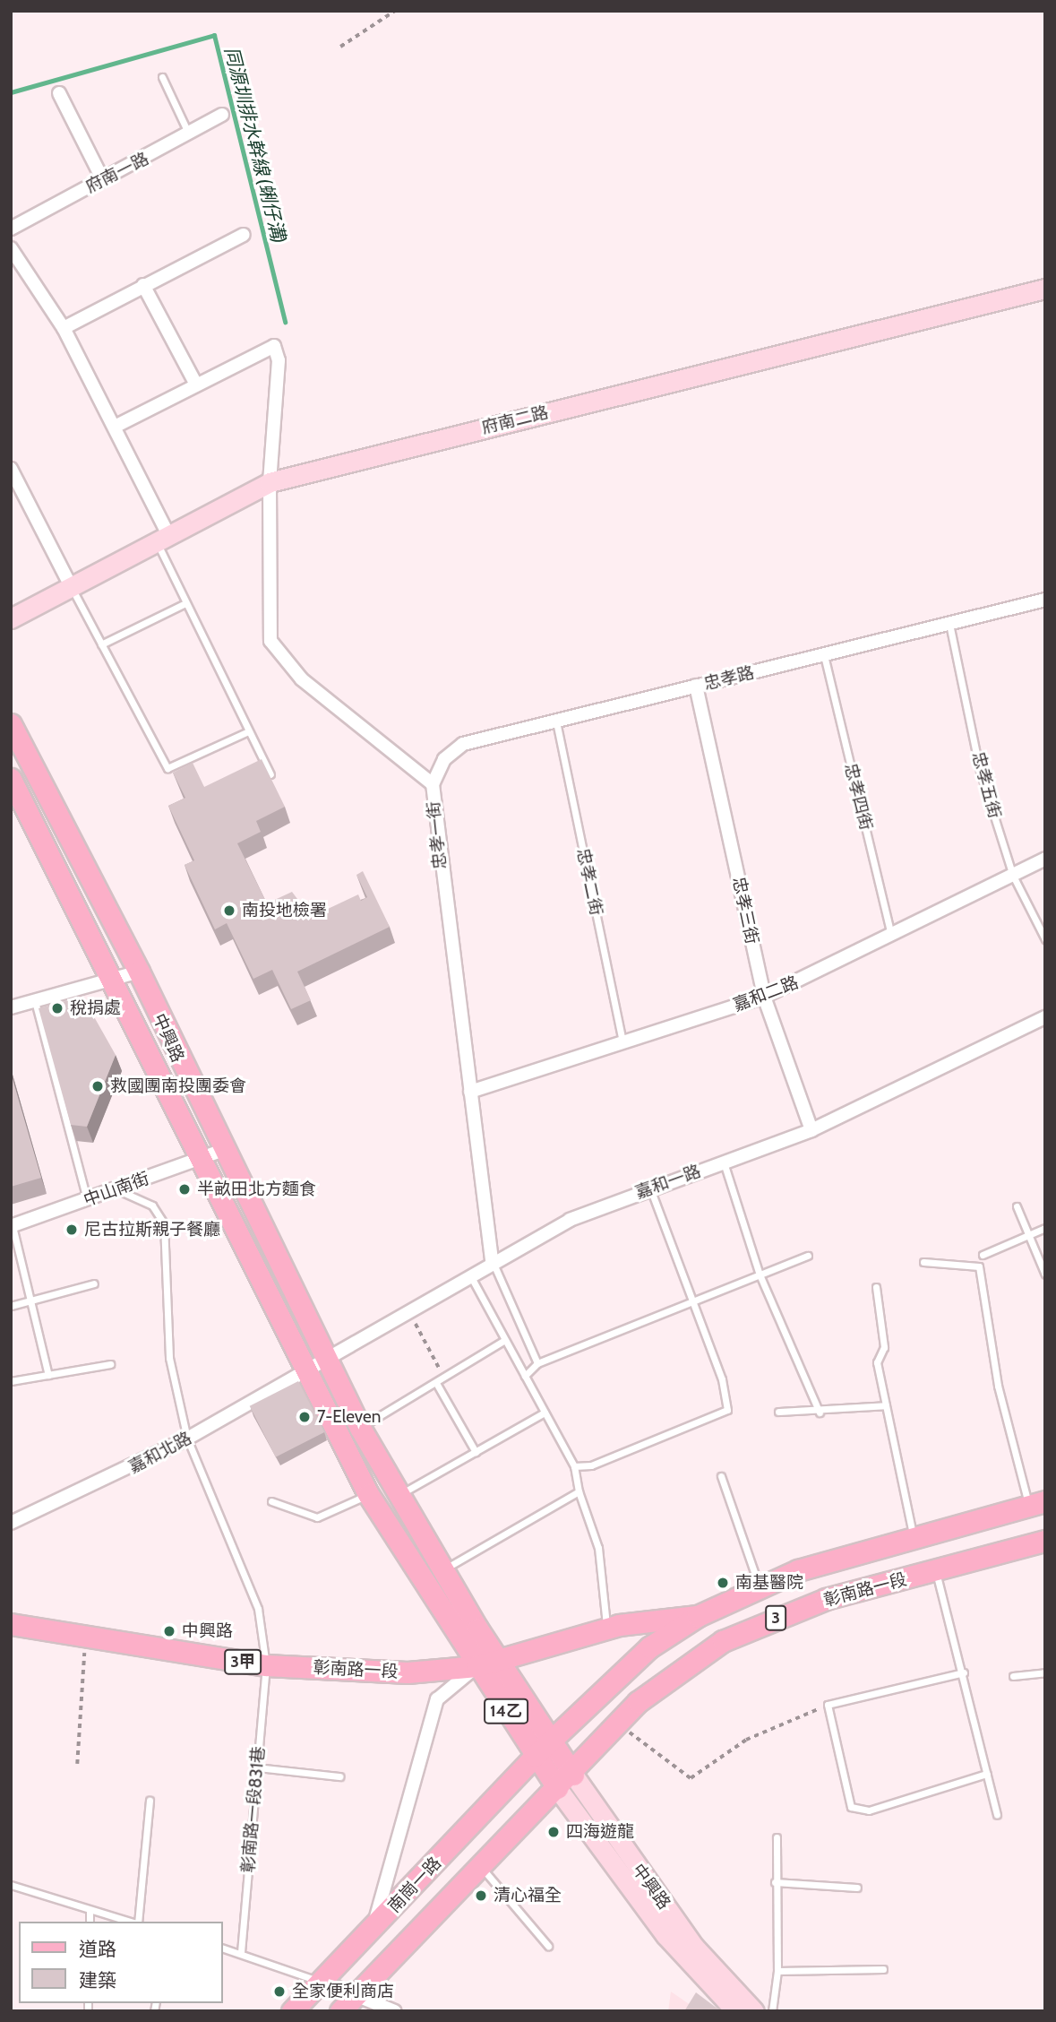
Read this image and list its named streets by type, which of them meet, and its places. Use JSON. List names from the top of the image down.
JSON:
{
  "streets": {
    "main road": [
      "中興路",
      "彰南路一段",
      "3",
      "3甲",
      "14乙",
      "南崗一路"
    ],
    "street": [
      "府南一路",
      "府南二路",
      "忠孝路",
      "忠孝一街",
      "忠孝三街",
      "嘉和二路",
      "嘉和一路",
      "中山南街",
      "嘉和北路"
    ],
    "lane": [
      "忠孝五街",
      "忠孝四街",
      "忠孝二街",
      "彰南路一段831巷"
    ]
  },
  "crossings": [
    ["府南二路", "忠孝一街"],
    ["忠孝路", "忠孝五街"],
    ["忠孝路", "忠孝四街"],
    ["忠孝路", "忠孝一街"],
    ["忠孝路", "忠孝二街"],
    ["忠孝路", "忠孝三街"],
    ["忠孝五街", "嘉和二路"],
    ["忠孝四街", "嘉和二路"],
    ["忠孝一街", "嘉和二路"],
    ["忠孝一街", "嘉和一路"],
    ["忠孝二街", "嘉和二路"],
    ["忠孝三街", "嘉和二路"],
    ["忠孝三街", "嘉和一路"],
    ["中興路", "嘉和一路"],
    ["中興路", "中山南街"],
    ["中興路", "嘉和北路"],
    ["中興路", "彰南路一段"],
    ["中興路", "南崗一路"],
    ["嘉和一路", "嘉和北路"],
    ["中山南街", "彰南路一段831巷"],
    ["嘉和北路", "彰南路一段831巷"],
    ["彰南路一段", "彰南路一段831巷"],
    ["彰南路一段", "南崗一路"]
  ],
  "water": ["同源圳排水幹線 (蜊仔溝)"],
  "places": [
    "南投地檢署",
    "稅捐處",
    "救國團南投團委會",
    "半畝田北方麵食",
    "尼古拉斯親子餐廳",
    "7-Eleven",
    "南基醫院",
    "中興路",
    "四海遊龍",
    "清心福全",
    "全家便利商店"
  ],
  "legend": ["道路", "建築"]
}
